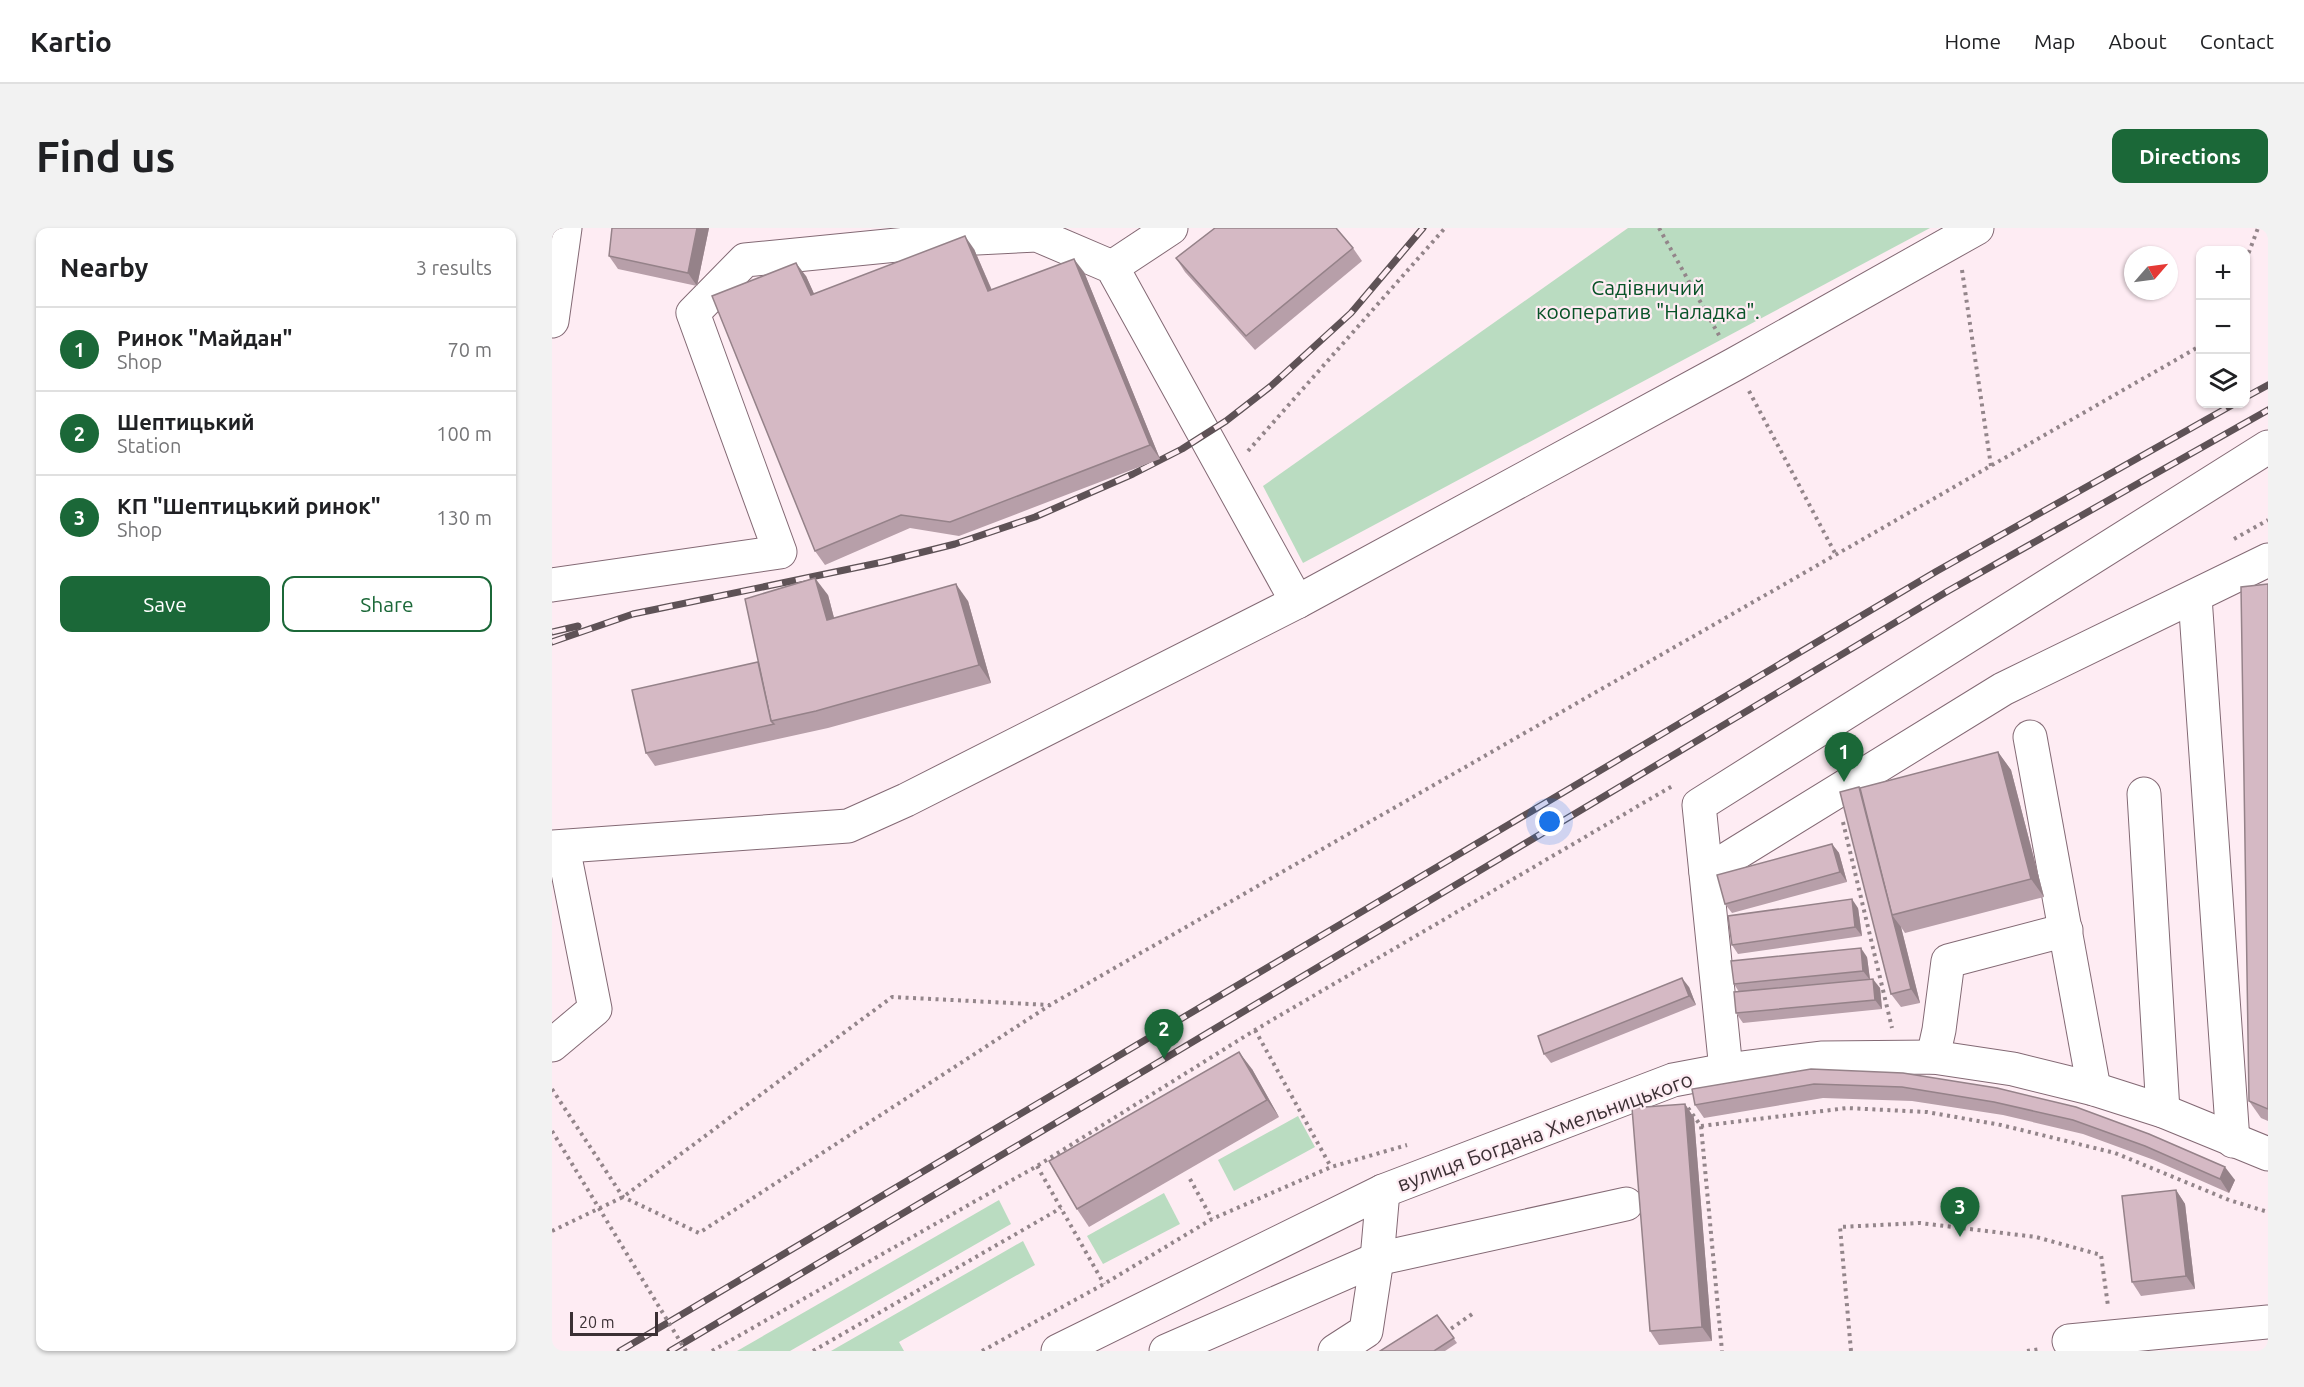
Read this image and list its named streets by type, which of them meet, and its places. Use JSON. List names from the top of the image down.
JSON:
{
  "streets": {
    "street": ["вулиця Богдана Хмельницького"]
  },
  "parks": ["Садівничий кооператив \"Наладка\"."],
  "scale_bar": "20 m",
  "north": "top right",
  "page": {
    "header": "Kartio",
    "nav": [
      "Home",
      "Map",
      "About",
      "Contact"
    ],
    "buttons": [
      "Directions",
      ["Save", "Share"]
    ],
    "title": "Find us",
    "heading": ["Nearby", "3 results"],
    "map_buttons": ["+", "−"],
    "list": [
      {
        "mark": "1",
        "name": "Ринок \"Майдан\"",
        "note": "Shop",
        "value": "70 m"
      },
      {
        "mark": "2",
        "name": "Шептицький",
        "note": "Station",
        "value": "100 m"
      },
      {
        "mark": "3",
        "name": "КП \"Шептицький ринок\"",
        "note": "Shop",
        "value": "130 m"
      }
    ],
    "pins": ["1", "2", "3"],
    "scale": "20 m"
  }
}
